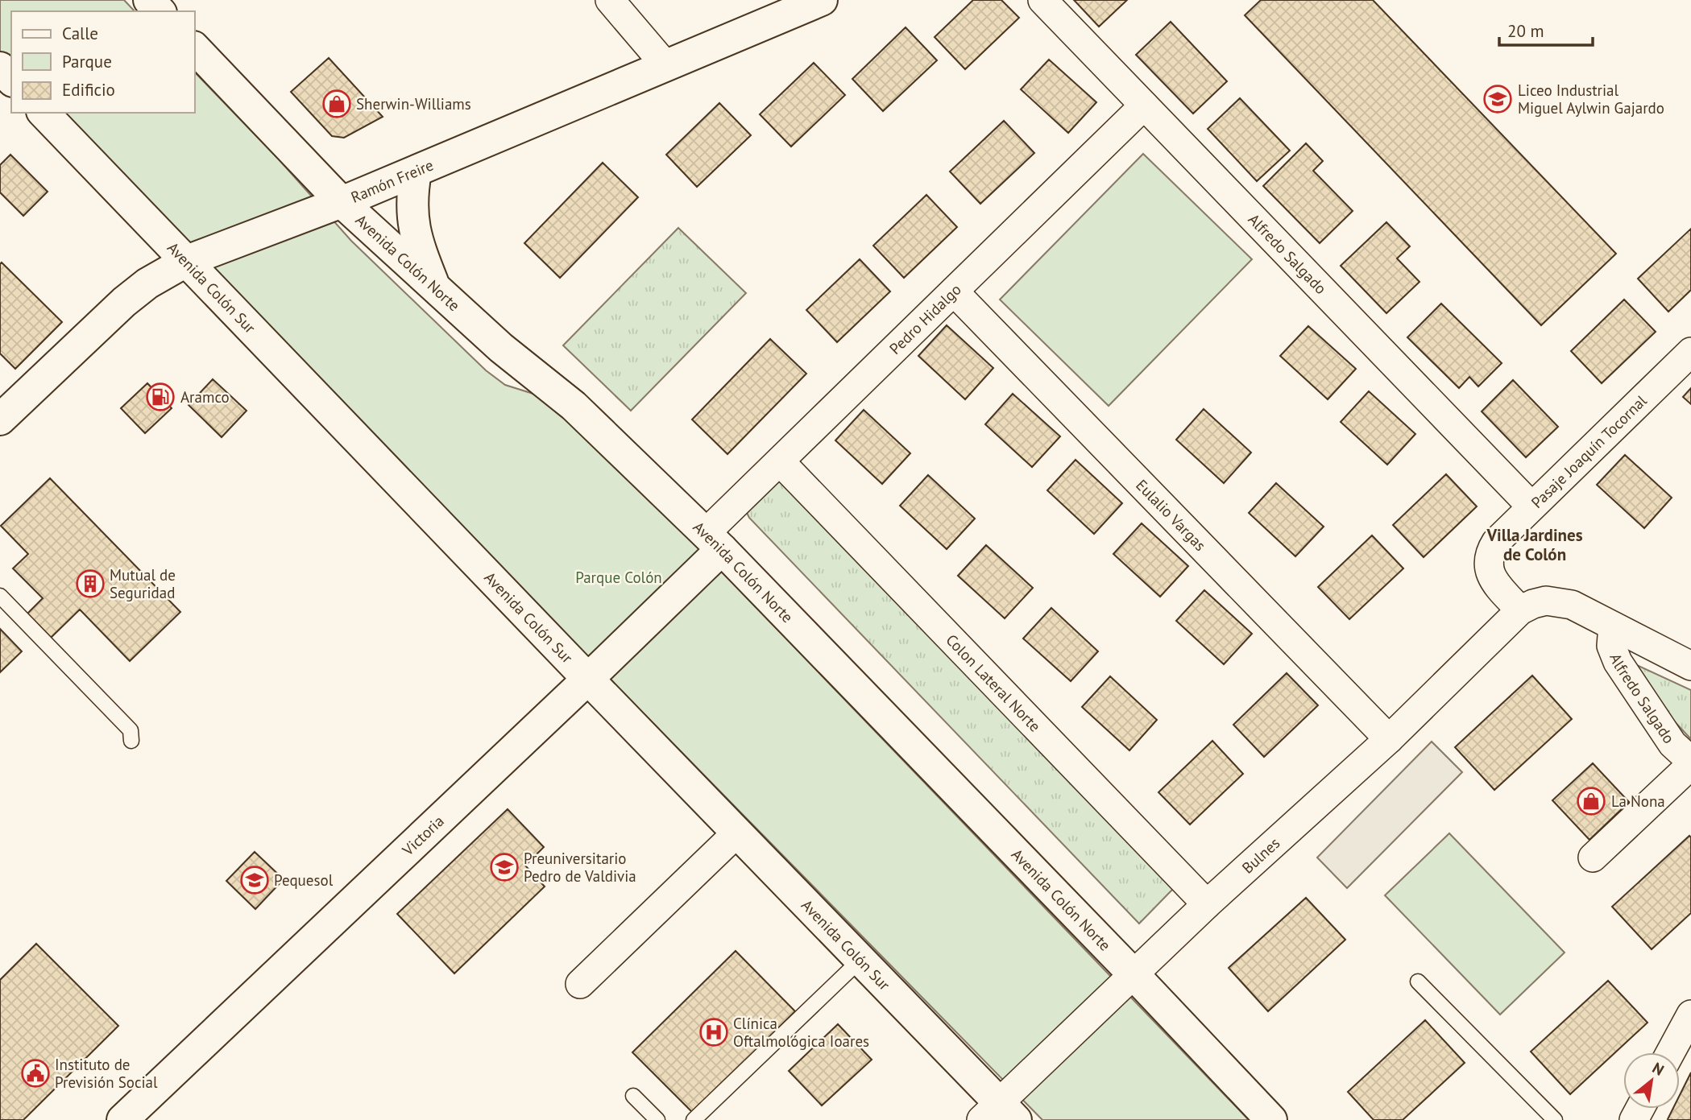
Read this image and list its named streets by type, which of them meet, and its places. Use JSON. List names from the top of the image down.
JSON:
{
  "streets": {
    "main road": [
      "Ramón Freire",
      "Avenida Colón Norte",
      "Avenida Colón Sur",
      "Victoria"
    ],
    "street": [
      "Alfredo Salgado",
      "Pedro Hidalgo",
      "Pasaje Joaquín Tocornal",
      "Eulalio Vargas",
      "Colon Lateral Norte",
      "Bulnes"
    ]
  },
  "crossings": [
    ["Ramón Freire", "Avenida Colón Norte"],
    ["Ramón Freire", "Avenida Colón Sur"],
    ["Alfredo Salgado", "Pedro Hidalgo"],
    ["Alfredo Salgado", "Pasaje Joaquín Tocornal"],
    ["Alfredo Salgado", "Bulnes"],
    ["Avenida Colón Norte", "Pedro Hidalgo"],
    ["Avenida Colón Norte", "Victoria"],
    ["Avenida Colón Norte", "Bulnes"],
    ["Avenida Colón Sur", "Victoria"],
    ["Avenida Colón Sur", "Bulnes"],
    ["Pedro Hidalgo", "Eulalio Vargas"],
    ["Pedro Hidalgo", "Colon Lateral Norte"],
    ["Pedro Hidalgo", "Victoria"],
    ["Pasaje Joaquín Tocornal", "Bulnes"],
    ["Eulalio Vargas", "Bulnes"],
    ["Colon Lateral Norte", "Bulnes"]
  ],
  "districts": ["Villa Jardines de Colón"],
  "parks": ["Parque Colón"],
  "places": {
    "school or university": ["Liceo Industrial Miguel Aylwin Gajardo", "Preuniversitario Pedro de Valdivia", "Pequesol"],
    "shop": ["Sherwin-Williams", "La Nona"],
    "fuel station": ["Aramco"],
    "building": ["Mutual de Seguridad"],
    "hospital": ["Clínica Oftalmológica Ioares"],
    "public building": ["Instituto de Previsión Social"]
  },
  "legend": ["Calle", "Parque", "Edificio"],
  "scale_bar": "20 m",
  "north": "top right"
}
